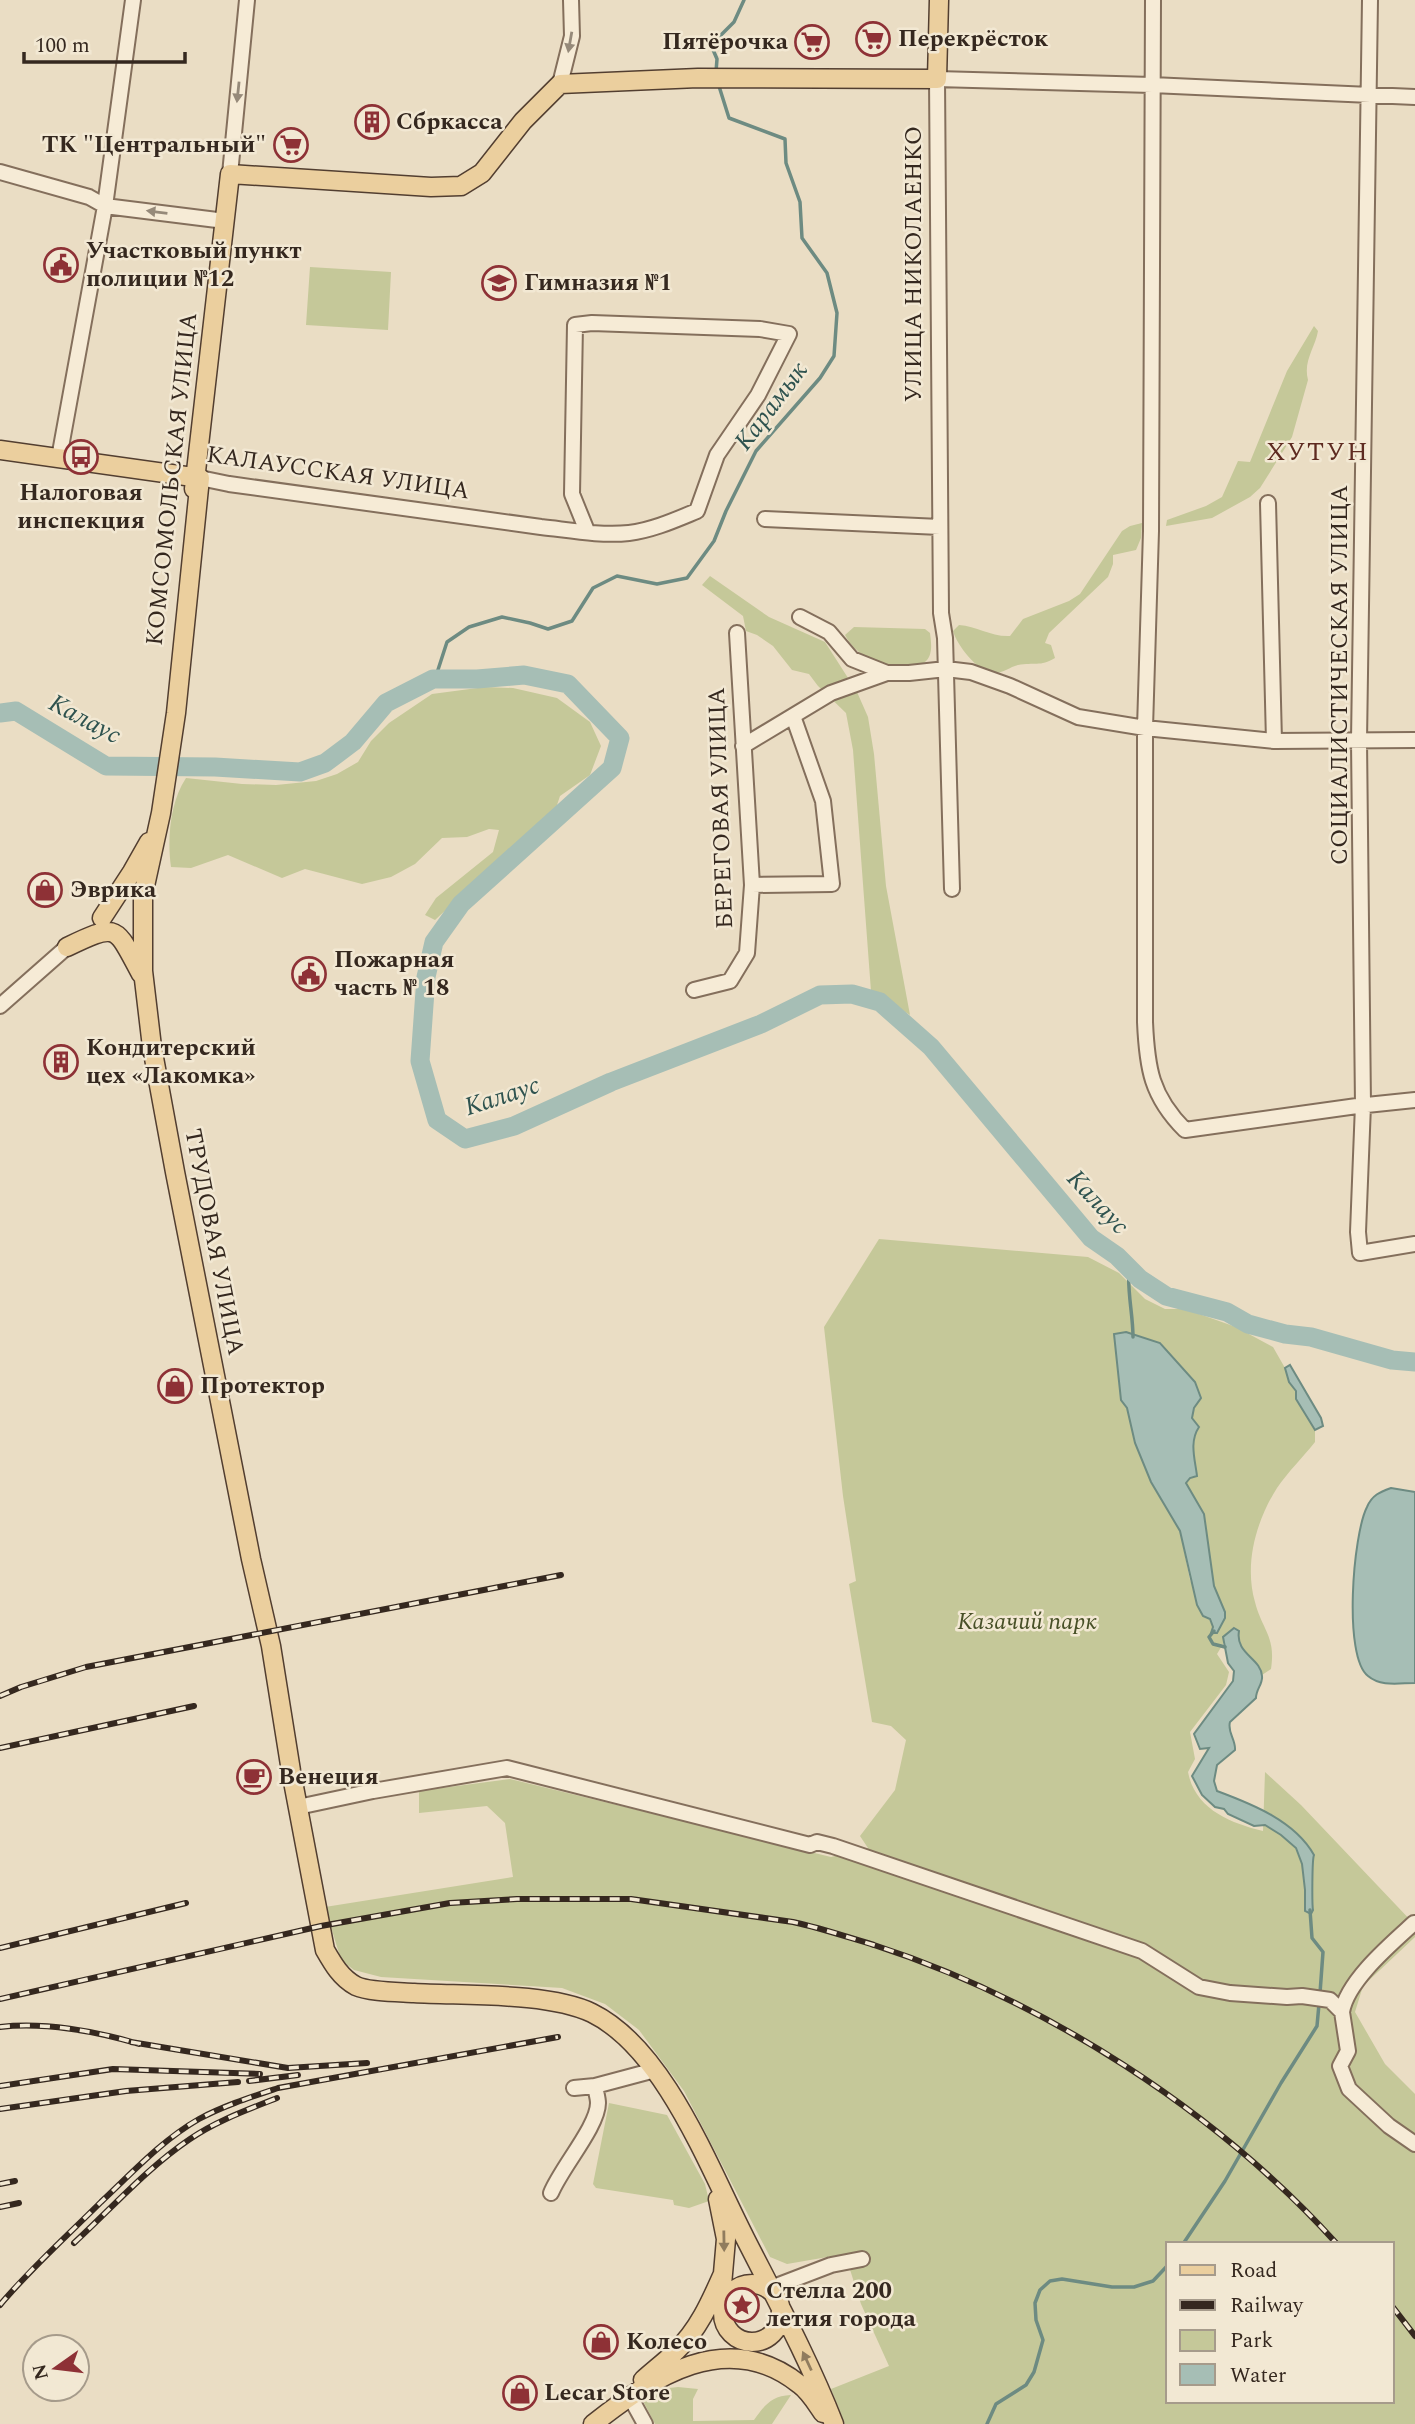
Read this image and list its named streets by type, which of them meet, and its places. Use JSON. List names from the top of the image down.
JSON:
{
  "streets": {
    "main road": [
      "УЛИЦА НИКОЛАЕНКО",
      "КАЛАУССКАЯ УЛИЦА",
      "КОМСОМОЛЬСКАЯ УЛИЦА",
      "ТРУДОВАЯ УЛИЦА"
    ],
    "street": ["СОЦИАЛИСТИЧЕСКАЯ УЛИЦА", "БЕРЕГОВАЯ УЛИЦА"]
  },
  "crossings": [
    ["КАЛАУССКАЯ УЛИЦА", "КОМСОМОЛЬСКАЯ УЛИЦА"],
    ["КОМСОМОЛЬСКАЯ УЛИЦА", "ТРУДОВАЯ УЛИЦА"]
  ],
  "districts": ["ХУТУН"],
  "water": ["Карамык", "Калаус"],
  "parks": ["Казачий парк"],
  "places": {
    "supermarket": ["Перекрёсток", "Пятёрочка", "ТК \"Центральный\""],
    "building": ["Сбркасса", "Кондитерский цех «Лакомка»"],
    "public building": ["Участковый пункт полиции №12", "Пожарная часть № 18"],
    "school or university": ["Гимназия №1"],
    "bus stop": ["Налоговая инспекция"],
    "shop": [
      "Эврика",
      "Протектор",
      "Колесо",
      "Lecar Store"
    ],
    "cafe": ["Венеция"],
    "place": ["Стелла 200 летия города"]
  },
  "legend": [
    "Road",
    "Railway",
    "Park",
    "Water"
  ],
  "scale_bar": "100 m",
  "north": "left"
}
